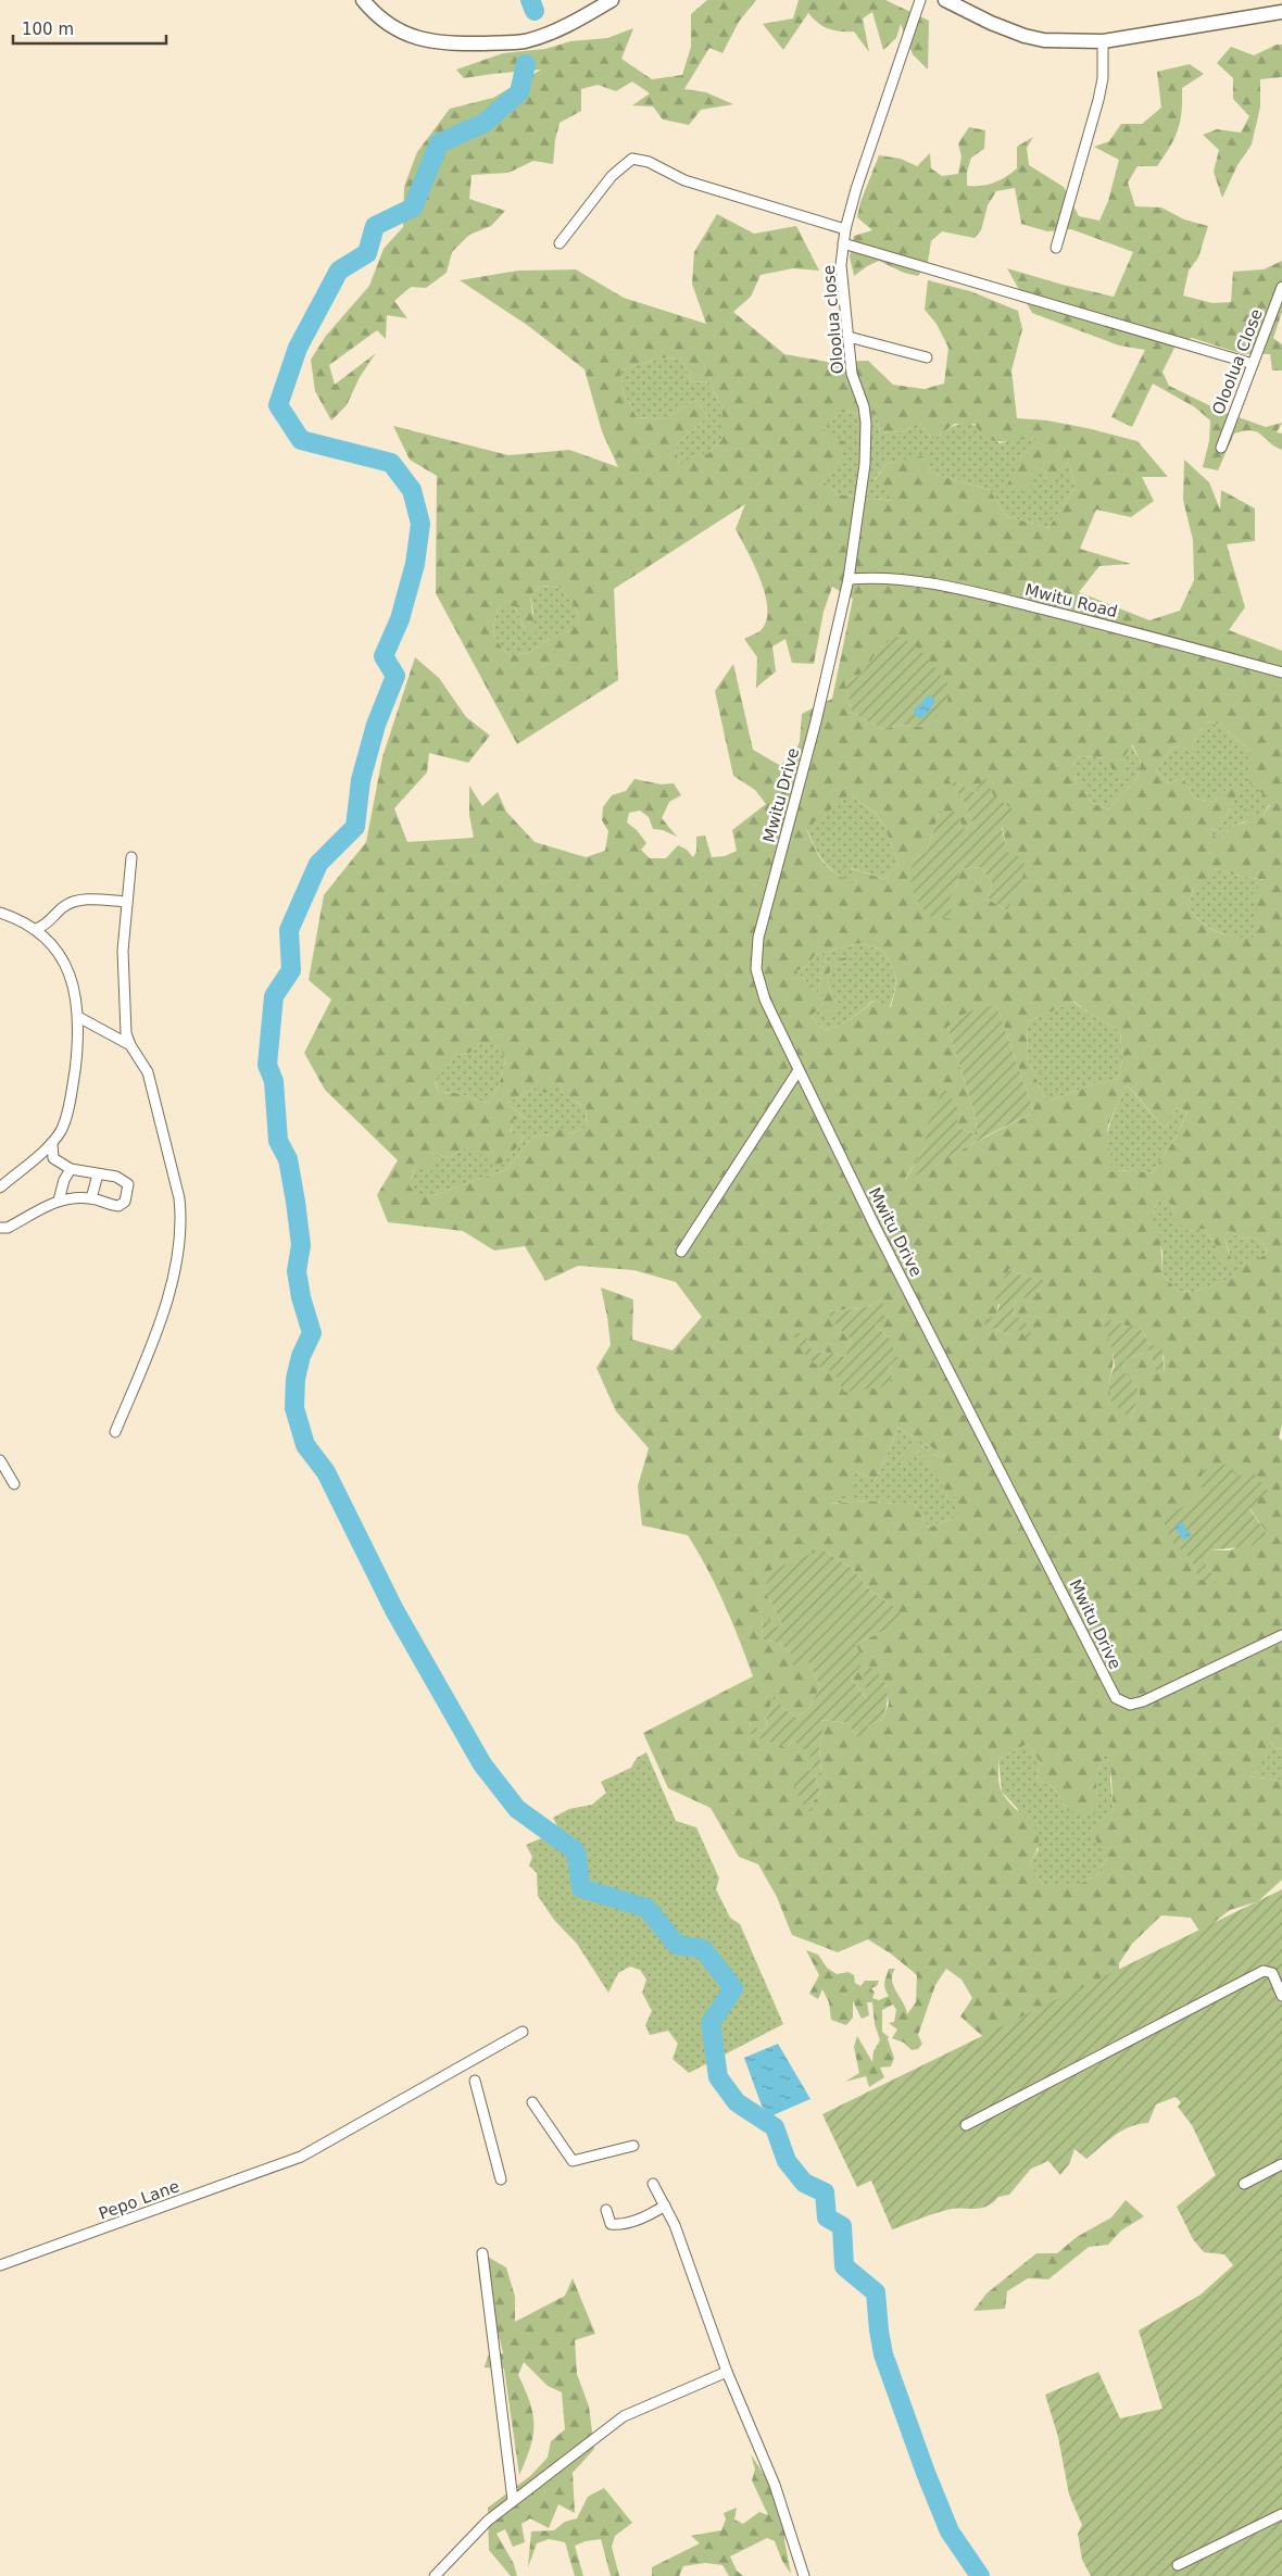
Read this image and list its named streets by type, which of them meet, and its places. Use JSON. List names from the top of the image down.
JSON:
{
  "streets": {
    "street": [
      "Oloolua close",
      "Oloolua Close",
      "Mwitu Road",
      "Mwitu Drive",
      "Pepo Lane"
    ]
  },
  "crossings": [
    ["Oloolua close", "Mwitu Road"],
    ["Oloolua close", "Mwitu Drive"],
    ["Mwitu Road", "Mwitu Drive"]
  ],
  "scale_bar": "100 m"
}
